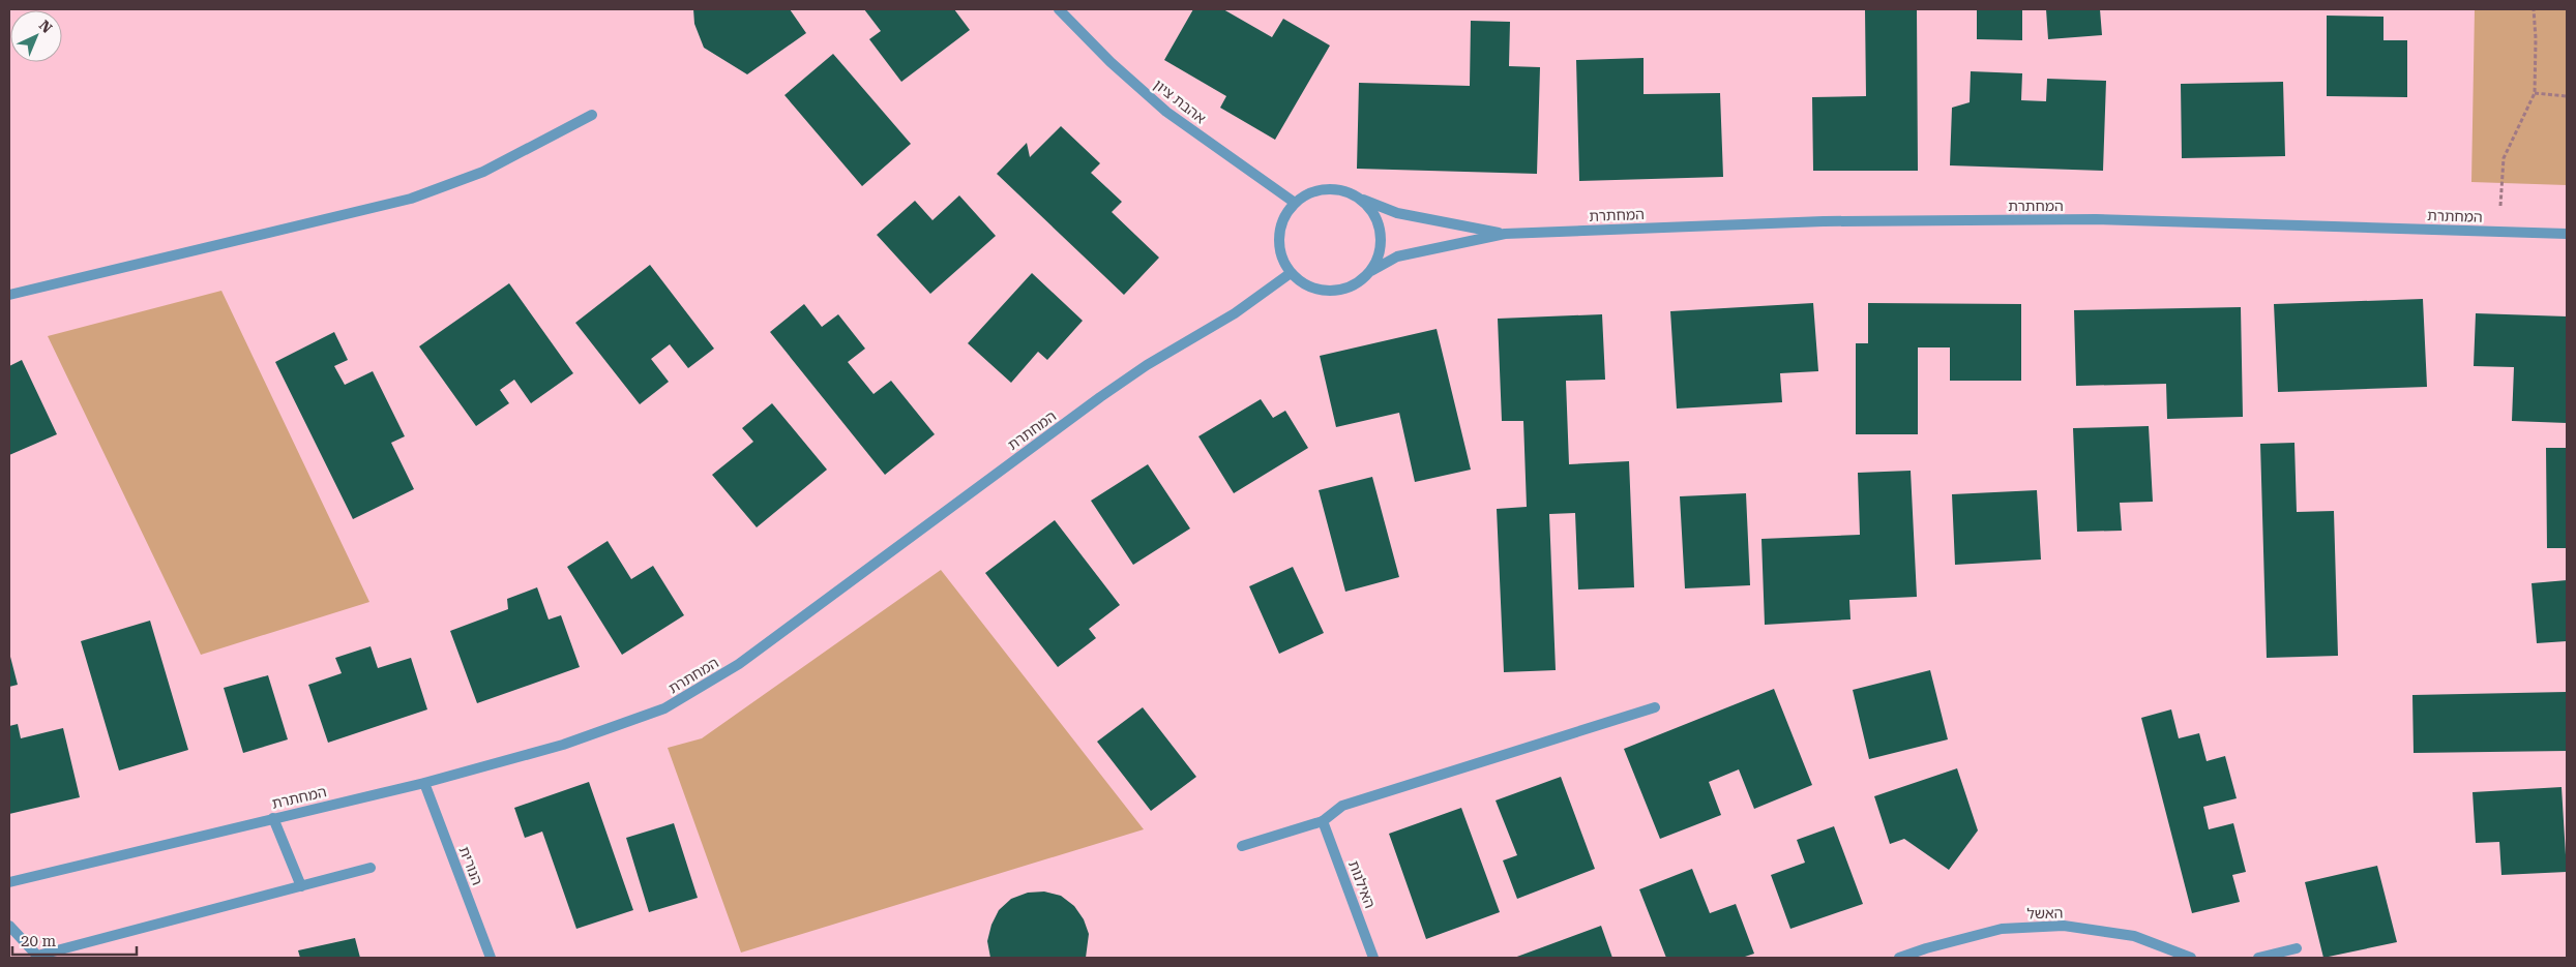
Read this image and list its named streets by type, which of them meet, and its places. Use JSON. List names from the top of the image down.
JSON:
{
  "streets": {
    "street": [
      "אהבת ציון",
      "המחתרת",
      "הנורית",
      "האילנות",
      "האשל"
    ]
  },
  "crossings": [
    ["אהבת ציון", "המחתרת"],
    ["המחתרת", "הנורית"]
  ],
  "scale_bar": "20 m",
  "north": "top right"
}
